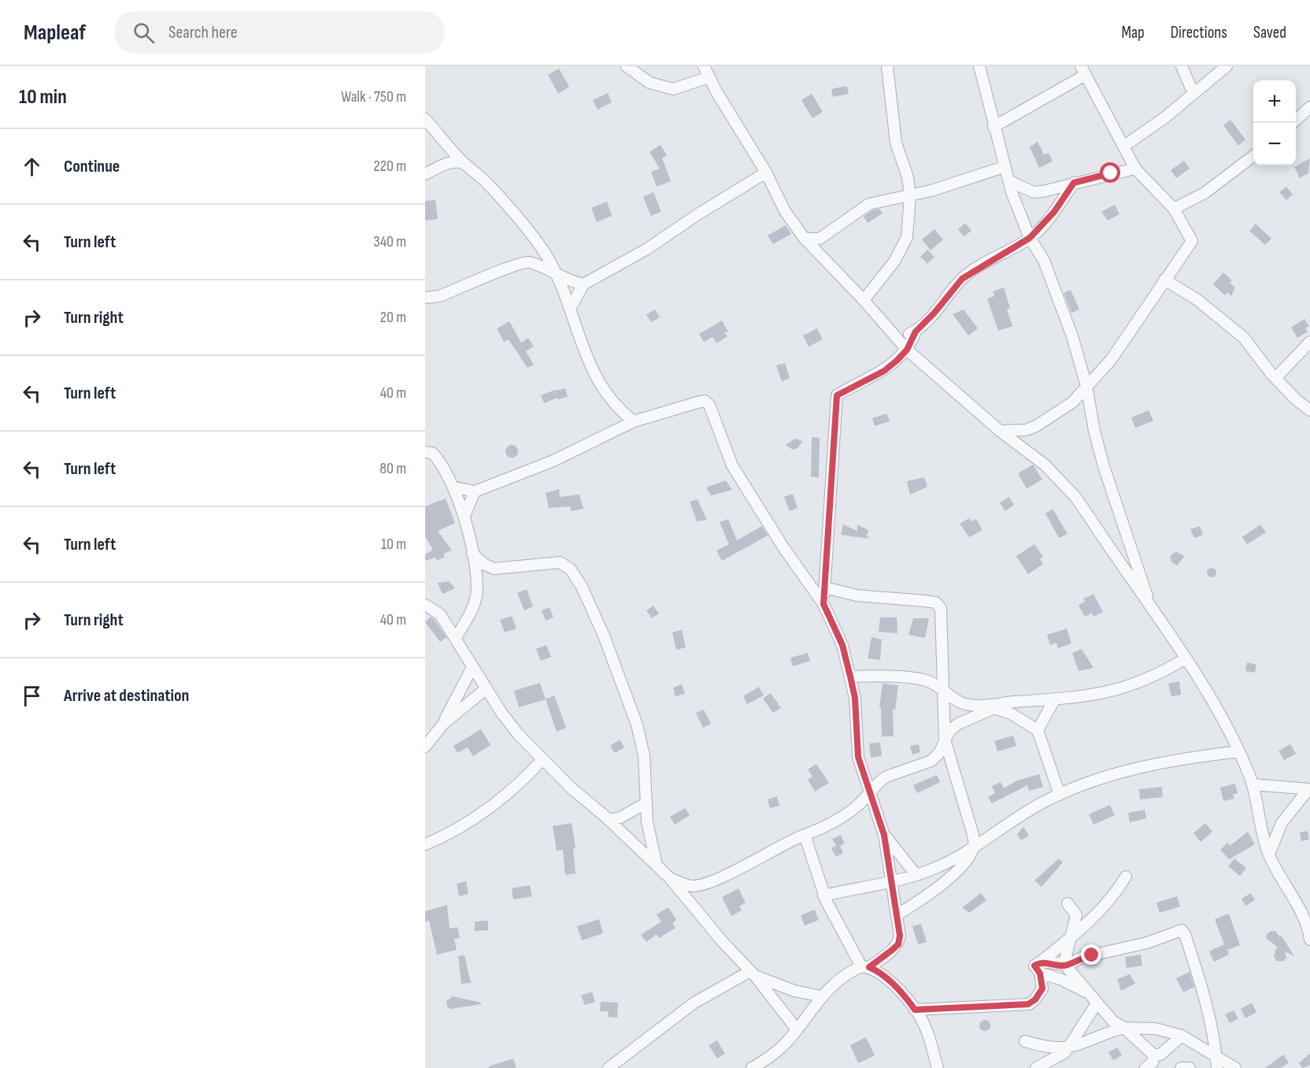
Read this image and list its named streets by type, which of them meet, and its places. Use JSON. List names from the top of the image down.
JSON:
{
  "page": {
    "header": "Mapleaf",
    "search": "Search here",
    "nav": ["Map", "Directions", "Saved"],
    "heading": ["10 min", "Walk · 750 m"],
    "map_buttons": ["+", "−"],
    "list": [
      ["Continue", "220 m"],
      ["Turn left", "340 m"],
      ["Turn right", "20 m"],
      ["Turn left", "40 m"],
      ["Turn left", "80 m"],
      ["Turn left", "10 m"],
      ["Turn right", "40 m"],
      "Arrive at destination"
    ]
  }
}
